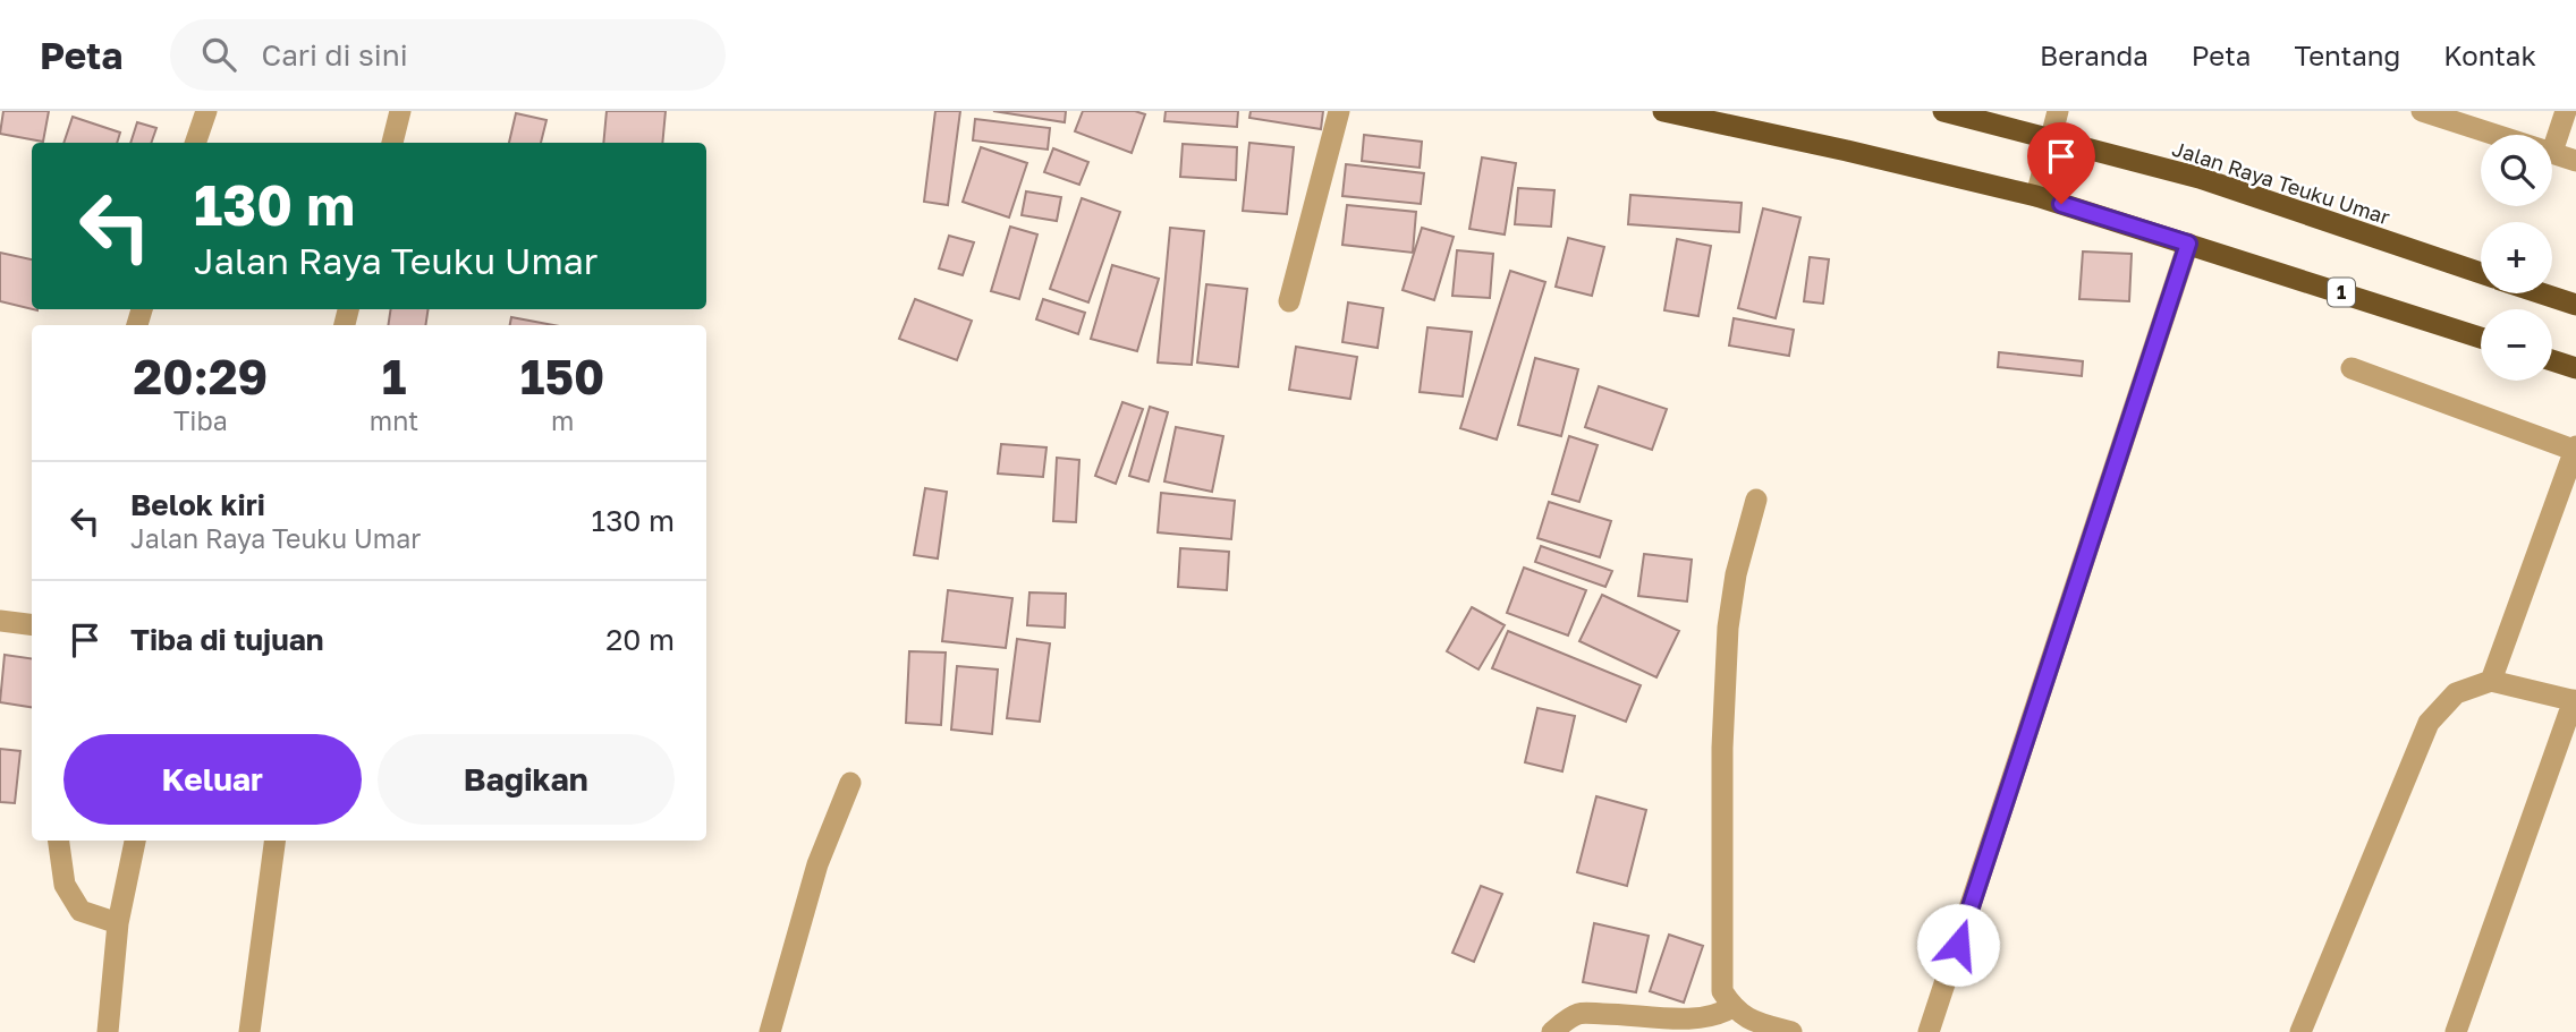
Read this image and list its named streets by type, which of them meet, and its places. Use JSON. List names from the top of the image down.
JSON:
{
  "streets": {
    "highway": ["Jalan Raya Teuku Umar", "1"]
  },
  "page": {
    "header": "Peta",
    "search": "Cari di sini",
    "nav": [
      "Beranda",
      "Peta",
      "Tentang",
      "Kontak"
    ],
    "map_buttons": ["+", "−"],
    "turn": ["130 m", "Jalan Raya Teuku Umar"],
    "eta": [
      "20:29",
      "Tiba",
      "1",
      "mnt",
      "150",
      "m"
    ],
    "list": [
      {
        "name": "Belok kiri",
        "note": "Jalan Raya Teuku Umar",
        "value": "130 m"
      },
      {
        "name": "Tiba di tujuan",
        "value": "20 m"
      }
    ],
    "buttons": ["Keluar", "Bagikan"]
  }
}
